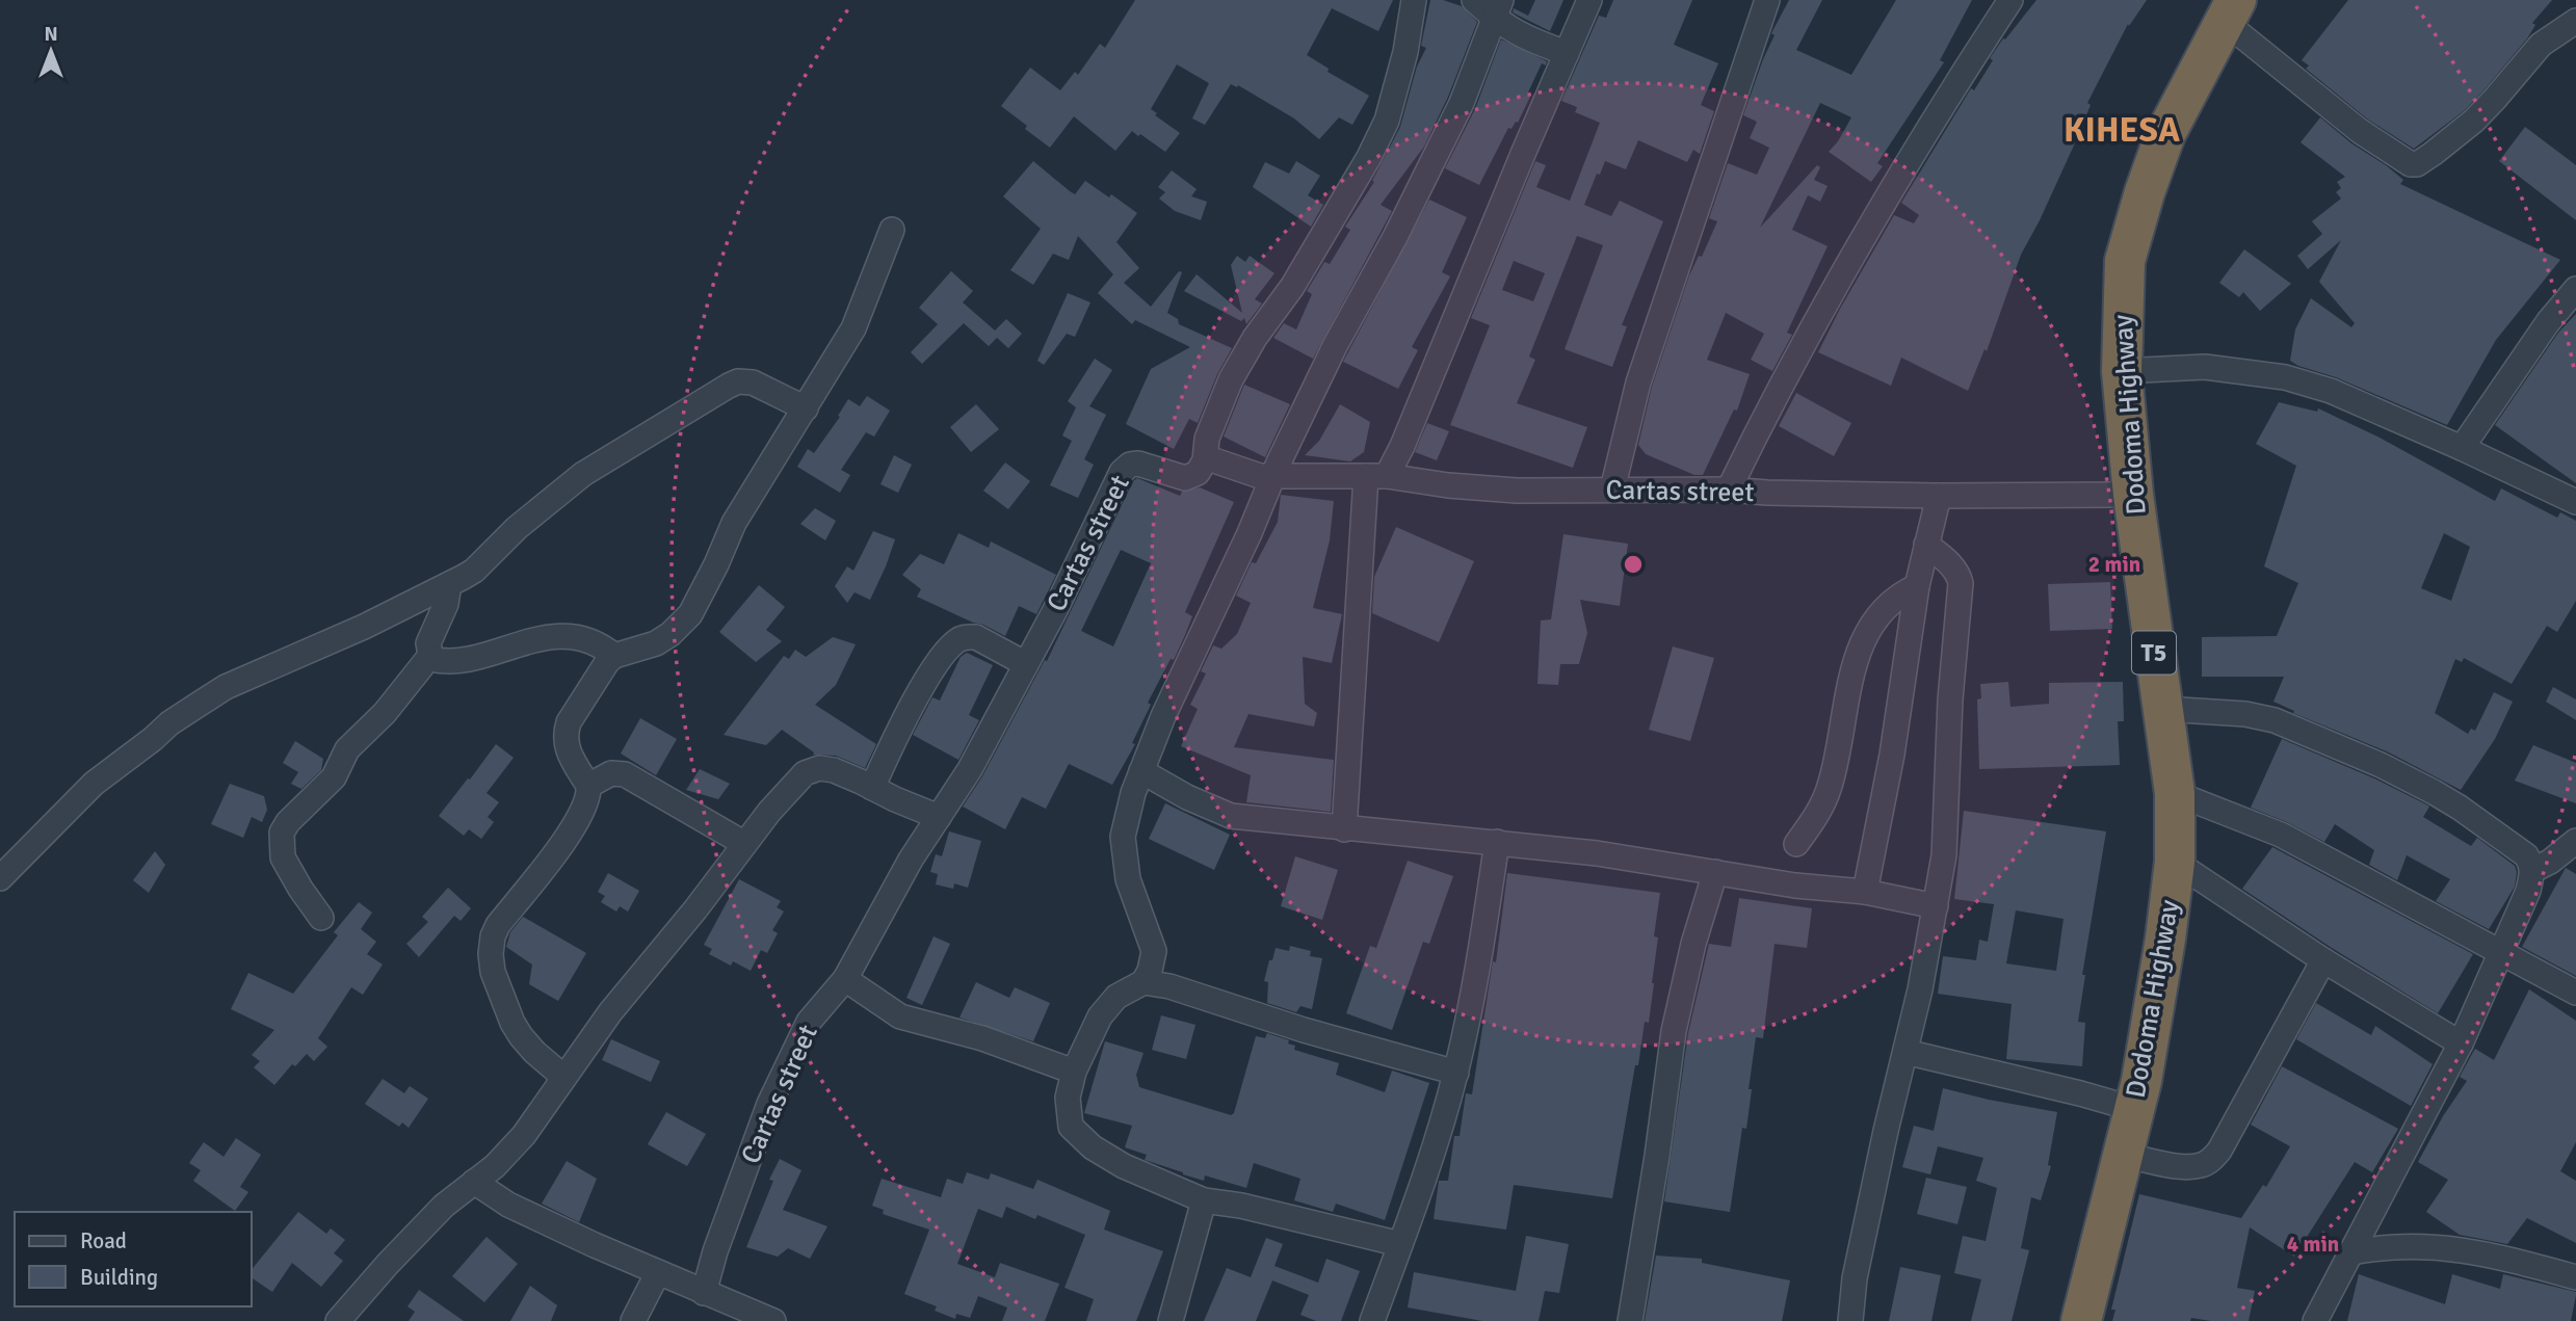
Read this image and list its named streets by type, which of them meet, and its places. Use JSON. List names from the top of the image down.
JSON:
{
  "streets": {
    "highway": ["Dodoma Highway", "T5"],
    "street": ["Cartas street"]
  },
  "crossings": [
    ["Dodoma Highway", "Cartas street"]
  ],
  "districts": ["KIHESA"],
  "legend": ["Road", "Building"],
  "north": "top",
  "rings": ["2 min", "4 min"]
}
